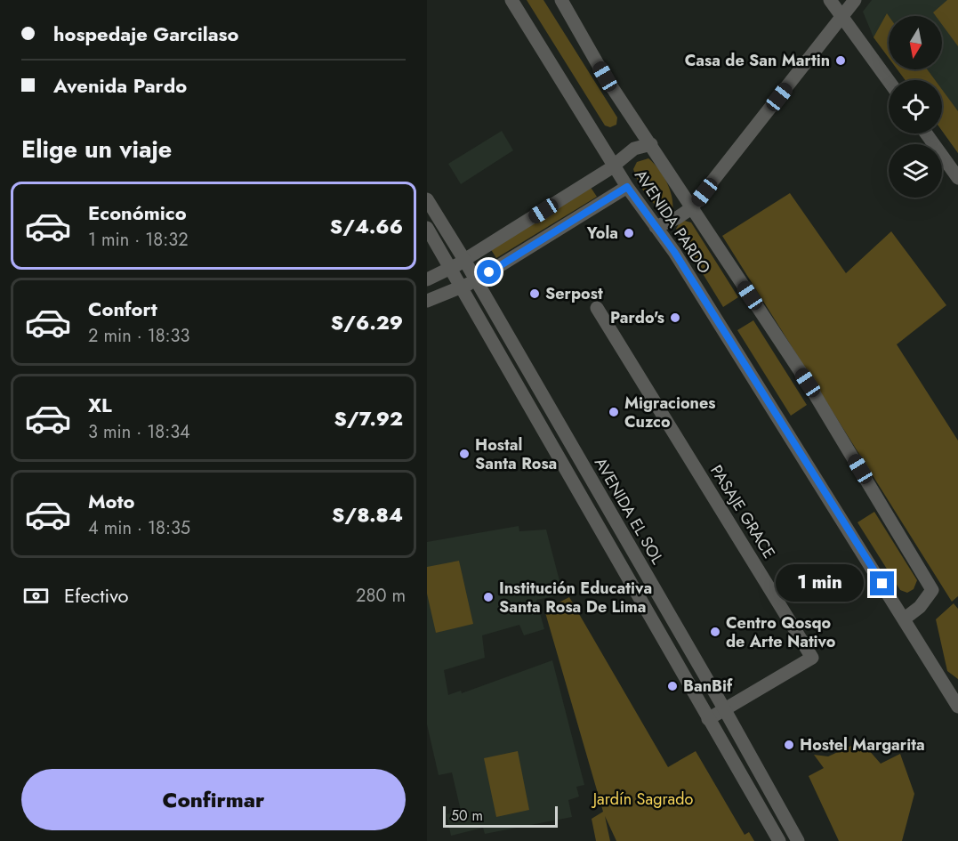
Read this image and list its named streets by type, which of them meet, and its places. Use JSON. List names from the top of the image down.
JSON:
{
  "streets": {
    "street": ["AVENIDA PARDO", "AVENIDA EL SOL", "PASAJE GRACE"]
  },
  "crossings": [
    ["AVENIDA EL SOL", "PASAJE GRACE"]
  ],
  "parks": ["Jardín Sagrado"],
  "places": [
    "Casa de San Martin",
    "Yola",
    "Serpost",
    "Pardo's",
    "Migraciones Cuzco",
    "Hostal Santa Rosa",
    "Institución Educativa Santa Rosa De Lima",
    "Centro Qosqo de Arte Nativo",
    "BanBif",
    "Hostel Margarita"
  ],
  "scale_bar": "50 m",
  "north": "bottom",
  "page": {
    "banner": ["hospedaje Garcilaso", "Avenida Pardo"],
    "heading": "Elige un viaje",
    "list": [
      {
        "name": "Económico",
        "note": "1 min · 18:32",
        "value": "S/4.66"
      },
      {
        "name": "Confort",
        "note": "2 min · 18:33",
        "value": "S/6.29"
      },
      {
        "name": "XL",
        "note": "3 min · 18:34",
        "value": "S/7.92"
      },
      {
        "name": "Moto",
        "note": "4 min · 18:35",
        "value": "S/8.84"
      }
    ],
    "bubble": "1 min",
    "pay": ["Efectivo", "280 m"],
    "buttons": "Confirmar",
    "scale": "50 m"
  }
}
